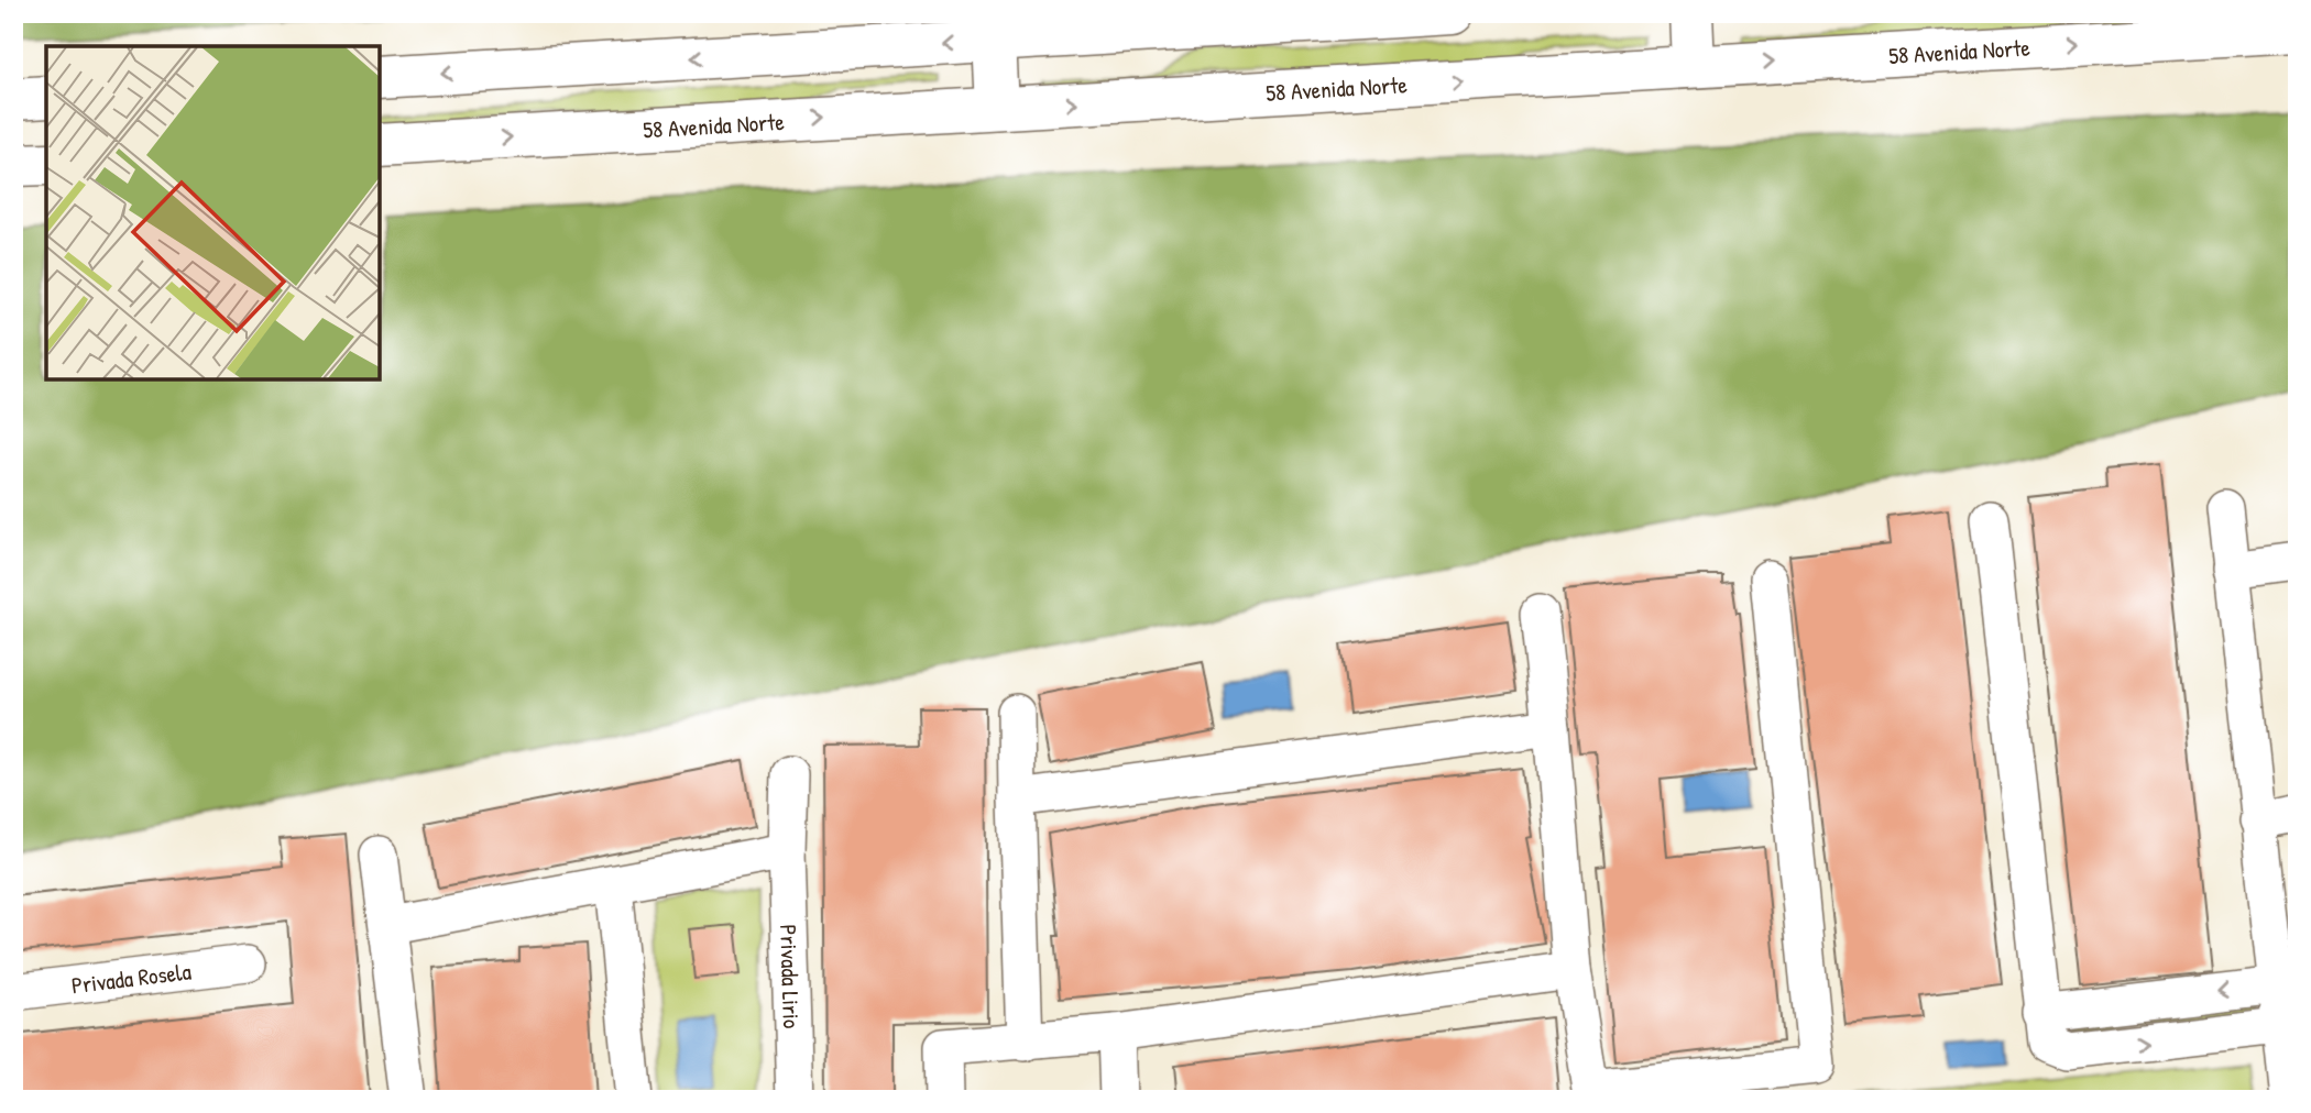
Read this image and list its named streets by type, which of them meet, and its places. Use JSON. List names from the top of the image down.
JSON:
{
  "streets": {
    "main road": ["58 Avenida Norte"],
    "street": ["Privada Lirio", "Privada Rosela"]
  }
}
